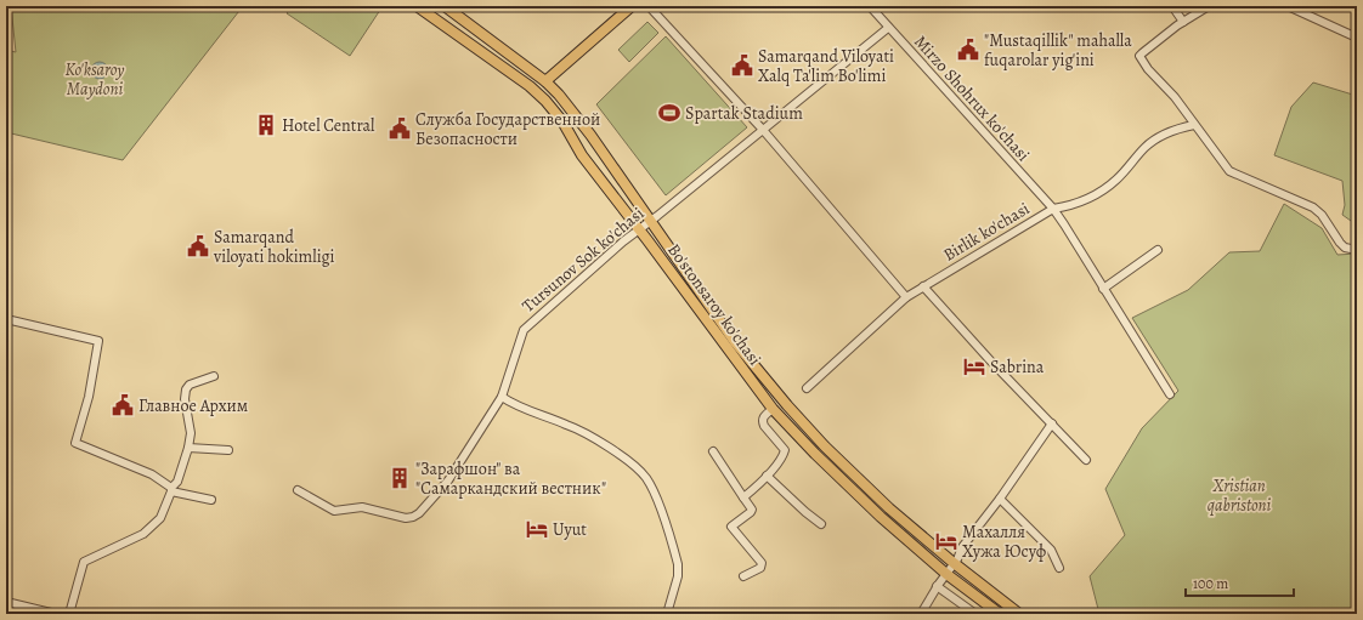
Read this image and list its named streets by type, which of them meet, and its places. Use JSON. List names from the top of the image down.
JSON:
{
  "streets": {
    "main road": ["Bo'stonsaroy ko'chasi"],
    "street": ["Mirzo Shohrux ko'chasi", "Birlik ko'chasi", "Tursunov Sok ko'chasi"]
  },
  "crossings": [
    ["Mirzo Shohrux ko'chasi", "Birlik ko'chasi"],
    ["Mirzo Shohrux ko'chasi", "Tursunov Sok ko'chasi"],
    ["Tursunov Sok ko'chasi", "Bo'stonsaroy ko'chasi"]
  ],
  "parks": ["Ko'ksaroy Maydoni", "Xristian qabristoni"],
  "places": {
    "public building": [
      "\"Mustaqillik\" mahalla fuqarolar yig'ini",
      "Samarqand Viloyati Xalq Ta'lim Bo'limi",
      "Служба Государственной Безопасности",
      "Samarqand viloyati hokimligi",
      "Главное Архим"
    ],
    "sports": ["Spartak Stadium"],
    "building": ["Hotel Central", "\"Зарафшон\" ва \"Самаркандский вестник\""],
    "hotel": ["Sabrina", "Uyut", "Махалля Хужа Юсуф"]
  },
  "scale_bar": "100 m"
}
